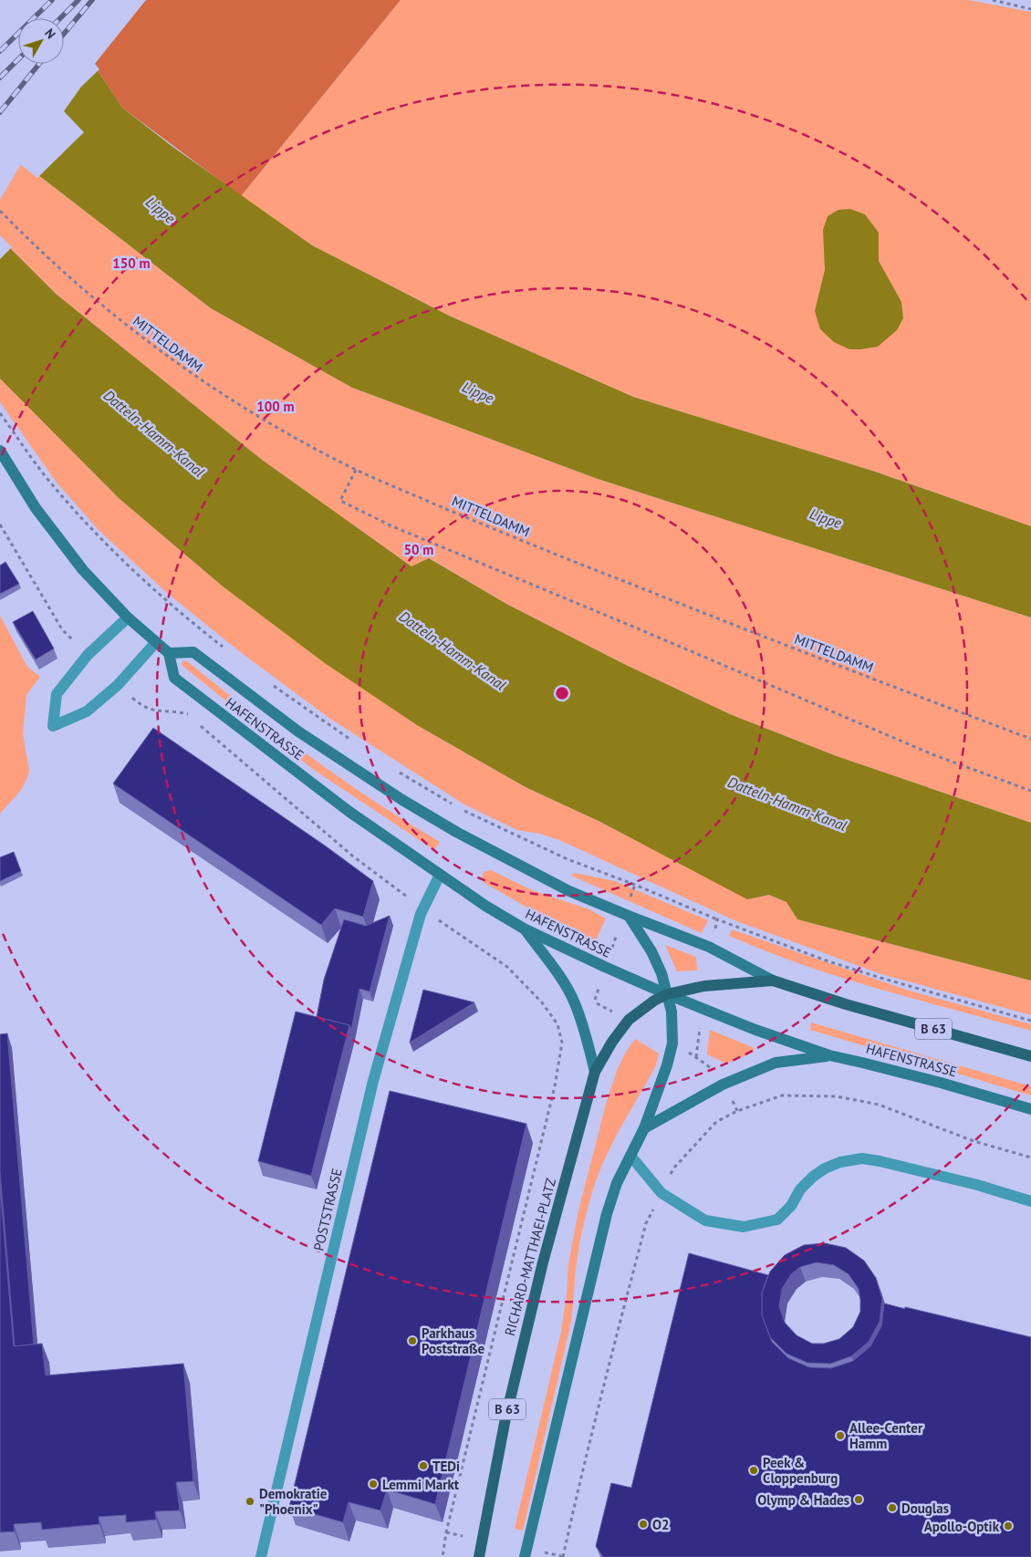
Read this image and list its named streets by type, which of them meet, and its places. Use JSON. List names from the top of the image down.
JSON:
{
  "streets": {
    "main road": ["HAFENSTRASSE", "B 63", "RICHARD-MATTHAEI-PLATZ"],
    "street": ["POSTSTRASSE"],
    "path": ["MITTELDAMM"]
  },
  "crossings": [
    ["HAFENSTRASSE", "POSTSTRASSE"],
    ["HAFENSTRASSE", "RICHARD-MATTHAEI-PLATZ"]
  ],
  "water": ["Lippe", "Datteln-Hamm-Kanal"],
  "places": [
    "Parkhaus Poststraße",
    "Allee-Center Hamm",
    "TEDi",
    "Peek & Cloppenburg",
    "Lemmi Markt",
    "Olymp & Hades",
    "Demokratie \"Phoenix\"",
    "Douglas",
    "O2",
    "Apollo-Optik"
  ],
  "north": "top right",
  "rings": ["150 m", "100 m", "50 m"]
}
